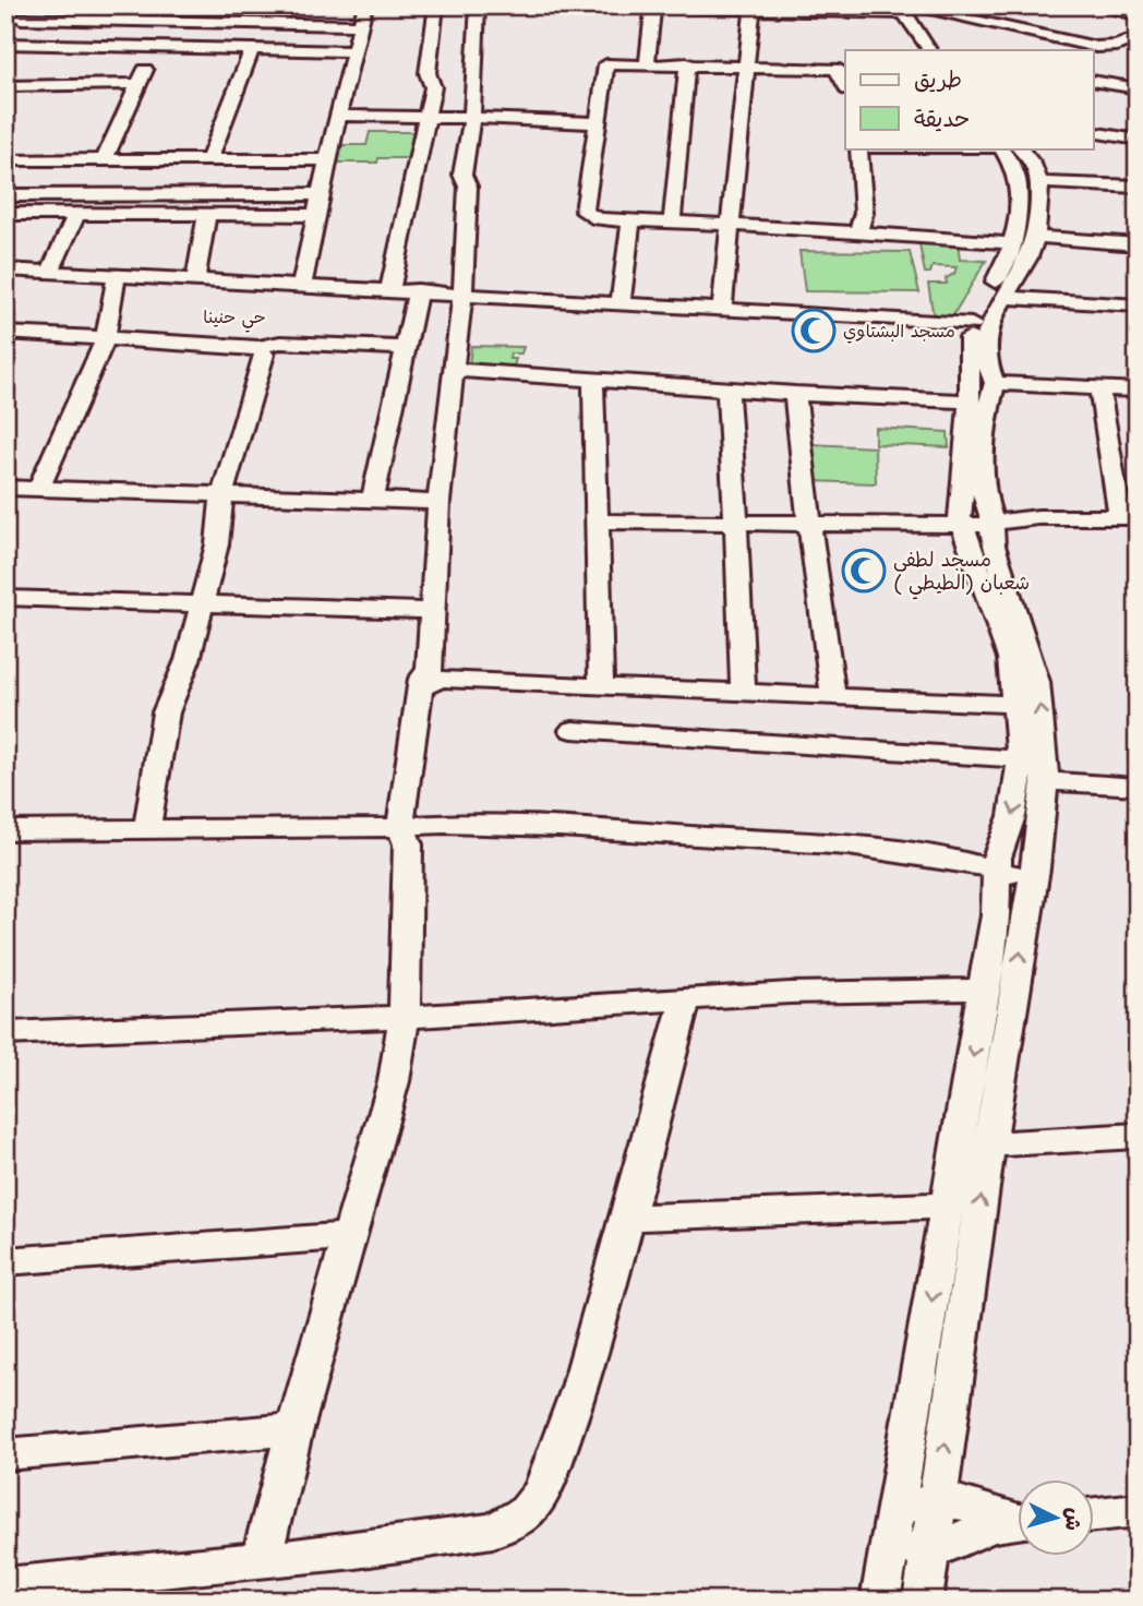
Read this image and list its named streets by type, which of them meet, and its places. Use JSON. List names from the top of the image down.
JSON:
{
  "districts": ["حي حنينا"],
  "places": {
    "mosque": ["مسجد البشتاوي", "مسجد لطفي شعبان (الطيطي )"]
  },
  "legend": ["طريق", "حديقة"],
  "north": "right"
}
